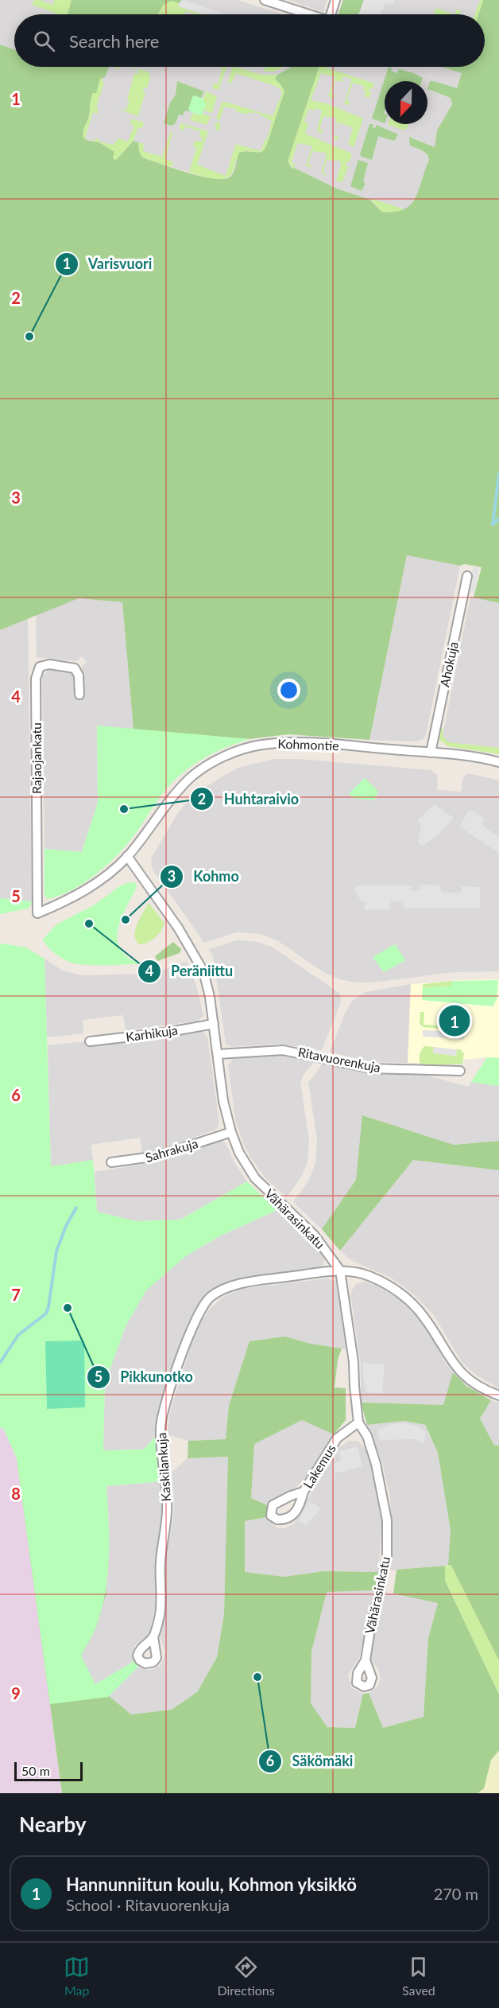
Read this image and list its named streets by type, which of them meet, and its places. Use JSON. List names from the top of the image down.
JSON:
{
  "streets": {
    "street": [
      "Ahokuja",
      "Kohmontie",
      "Rajaojankatu",
      "Karhikuja",
      "Ritavuorenkuja",
      "Sahrakuja",
      "Vähärasinkatu",
      "Lakemus",
      "Kaskilankuja"
    ]
  },
  "crossings": [
    ["Ahokuja", "Kohmontie"],
    ["Kohmontie", "Rajaojankatu"],
    ["Kohmontie", "Vähärasinkatu"],
    ["Karhikuja", "Vähärasinkatu"],
    ["Ritavuorenkuja", "Vähärasinkatu"],
    ["Sahrakuja", "Vähärasinkatu"],
    ["Vähärasinkatu", "Lakemus"],
    ["Vähärasinkatu", "Kaskilankuja"]
  ],
  "places": [
    "Varisvuori",
    "Huhtaraivio",
    "Kohmo",
    "Peräniittu",
    "Pikkunotko",
    "Säkömäki"
  ],
  "scale_bar": "50 m",
  "north": "bottom",
  "page": {
    "search": "Search here",
    "pins": "1",
    "scale": "50 m",
    "heading": "Nearby",
    "list": [
      {
        "mark": "1",
        "name": "Hannunniitun koulu, Kohmon yksikkö",
        "note": "School · Ritavuorenkuja",
        "value": "270 m"
      }
    ],
    "nav": ["Map", "Directions", "Saved"]
  },
  "grid": {
    "rows": [
      "1",
      "2",
      "3",
      "4",
      "5",
      "6",
      "7",
      "8",
      "9"
    ]
  }
}
